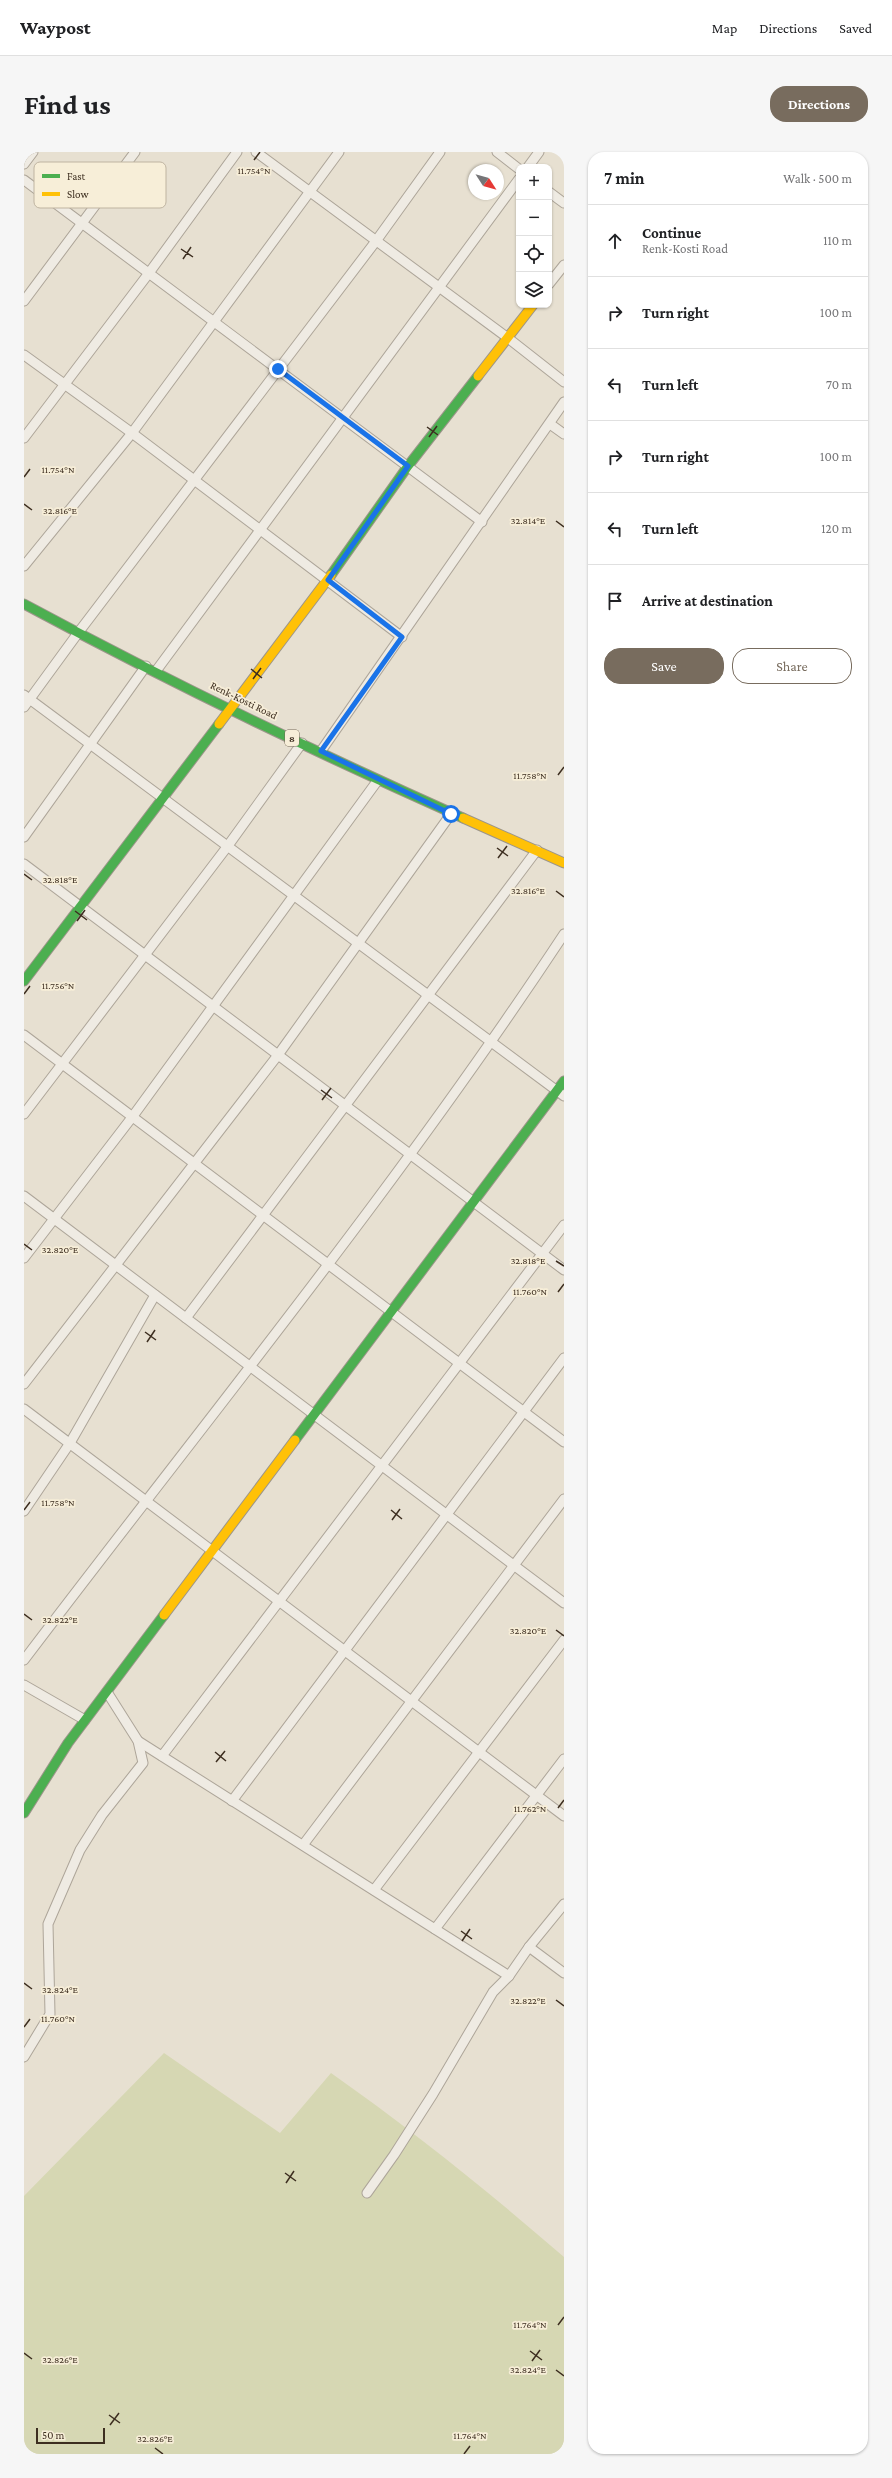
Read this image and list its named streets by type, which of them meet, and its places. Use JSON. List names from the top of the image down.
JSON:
{
  "streets": {
    "street": ["Renk-Kosti Road", "8"]
  },
  "legend": ["Fast", "Slow"],
  "scale_bar": "50 m",
  "north": "bottom right",
  "page": {
    "header": "Waypost",
    "nav": ["Map", "Directions", "Saved"],
    "buttons": [
      "Directions",
      ["Save", "Share"]
    ],
    "title": "Find us",
    "heading": ["7 min", "Walk · 500 m"],
    "map_buttons": ["+", "−"],
    "list": [
      ["Continue", "Renk-Kosti Road", "110 m"],
      ["Turn right", "100 m"],
      ["Turn left", "70 m"],
      ["Turn right", "100 m"],
      ["Turn left", "120 m"],
      "Arrive at destination"
    ],
    "scale": "50 m"
  },
  "coordinates": [
    "11.754°N",
    "32.816°E",
    "32.814°E",
    "11.758°N",
    "32.818°E",
    "11.756°N",
    "32.820°E",
    "11.760°N",
    "32.822°E",
    "11.762°N",
    "32.824°E",
    "11.764°N",
    "32.826°E"
  ]
}
